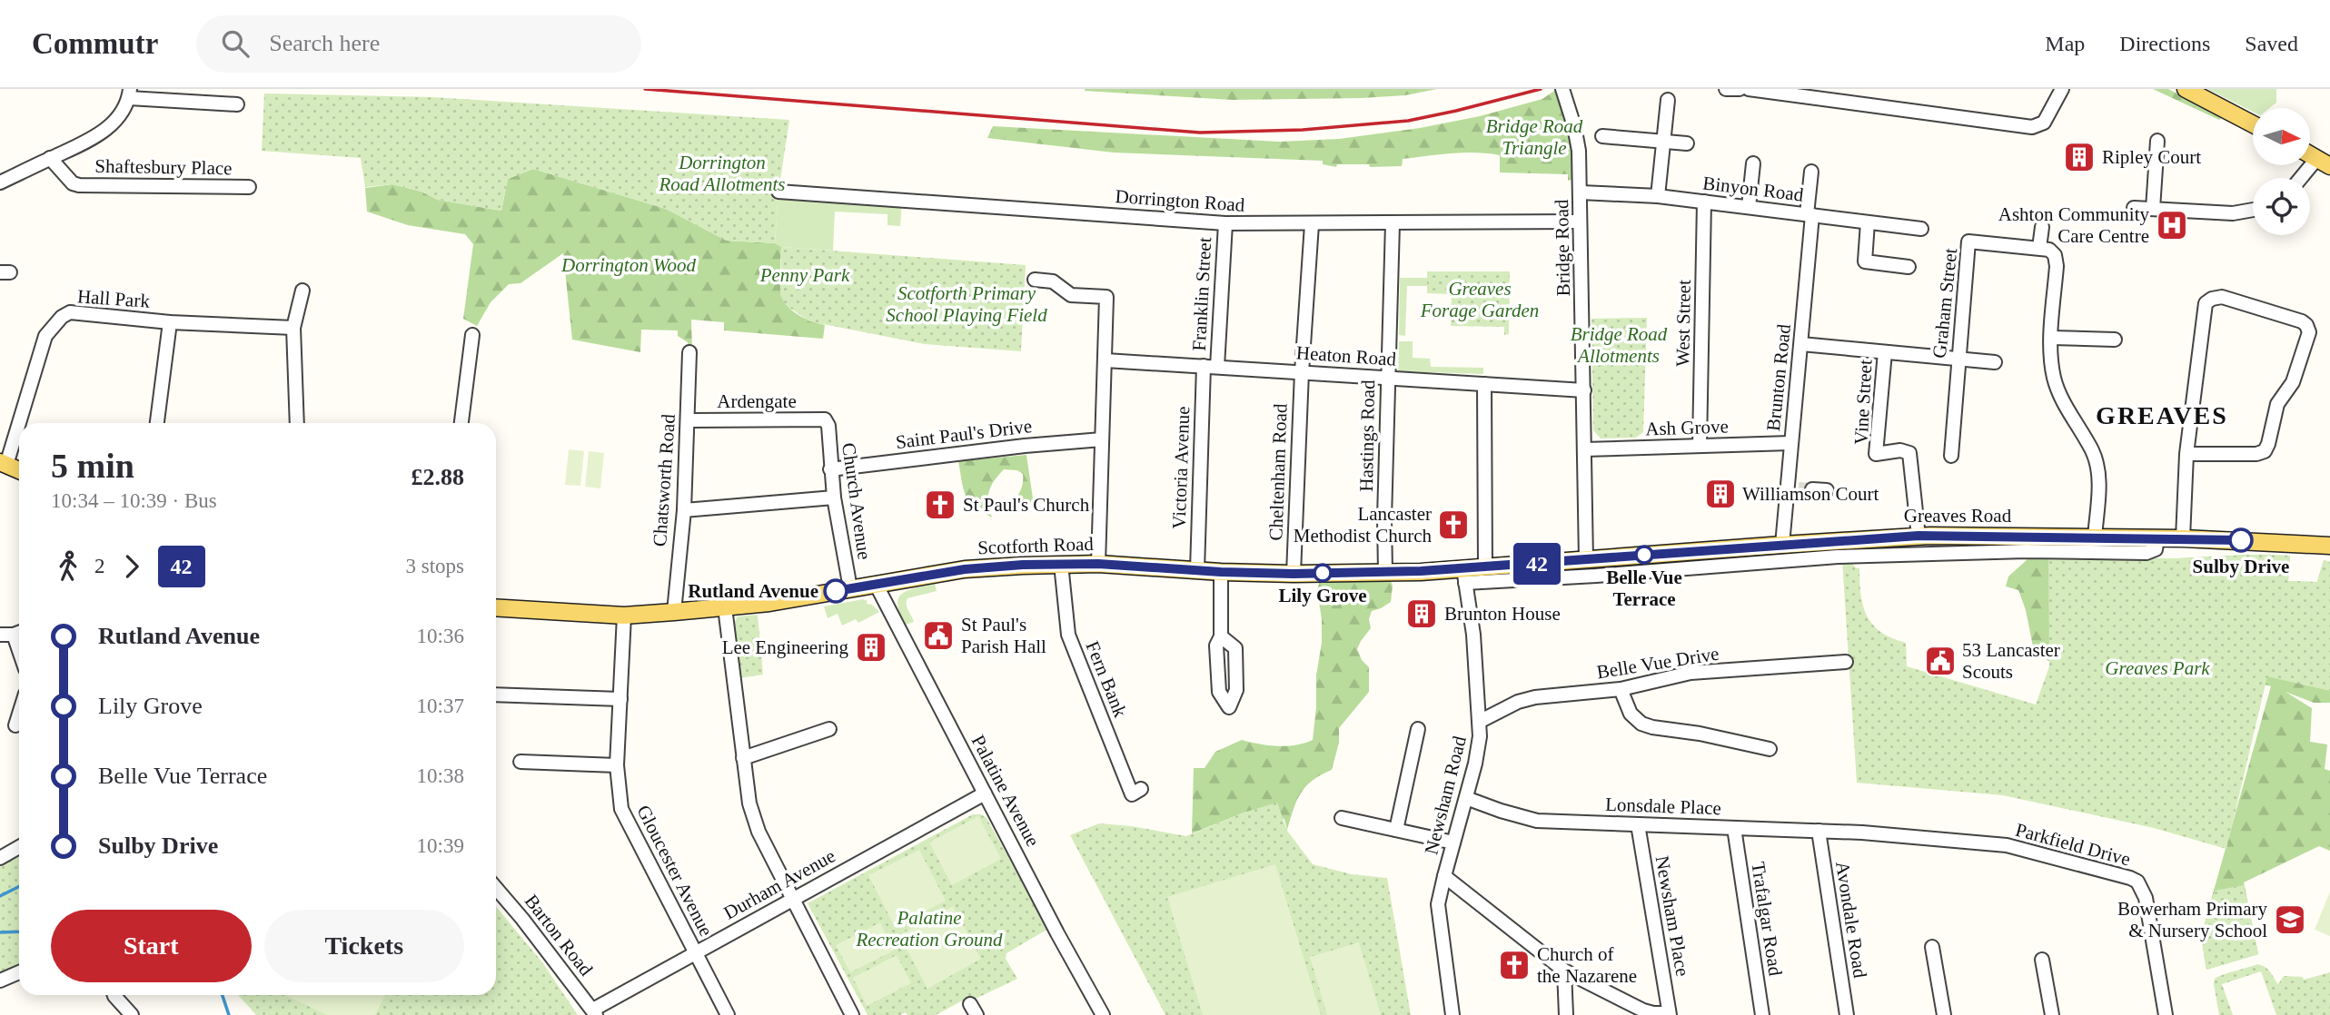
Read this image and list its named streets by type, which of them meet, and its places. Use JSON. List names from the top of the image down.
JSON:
{
  "streets": {
    "main road": ["Greaves Road", "Scotforth Road"],
    "street": [
      "Shaftesbury Place",
      "Binyon Road",
      "Dorrington Road",
      "Bridge Road",
      "Franklin Street",
      "Hall Park",
      "Graham Street",
      "West Street",
      "Heaton Road",
      "Brunton Road",
      "Ardengate",
      "Vine Street",
      "Ash Grove",
      "Saint Paul's Drive",
      "Hastings Road",
      "Victoria Avenue",
      "Cheltenham Road",
      "Chatsworth Road",
      "Church Avenue",
      "Belle Vue Drive",
      "Fern Bank",
      "Palatine Avenue",
      "Newsham Road",
      "Lonsdale Place",
      "Parkfield Drive",
      "Gloucester Avenue",
      "Durham Avenue",
      "Newsham Place",
      "Trafalgar Road",
      "Avondale Road",
      "Barton Road"
    ]
  },
  "crossings": [
    ["Binyon Road", "Bridge Road"],
    ["Binyon Road", "West Street"],
    ["Binyon Road", "Brunton Road"],
    ["Dorrington Road", "Bridge Road"],
    ["Dorrington Road", "Franklin Street"],
    ["Dorrington Road", "Hastings Road"],
    ["Dorrington Road", "Cheltenham Road"],
    ["Bridge Road", "Heaton Road"],
    ["Bridge Road", "Ash Grove"],
    ["Bridge Road", "Greaves Road"],
    ["Bridge Road", "Scotforth Road"],
    ["Franklin Street", "Heaton Road"],
    ["West Street", "Ash Grove"],
    ["Heaton Road", "Hastings Road"],
    ["Heaton Road", "Victoria Avenue"],
    ["Heaton Road", "Cheltenham Road"],
    ["Brunton Road", "Ash Grove"],
    ["Brunton Road", "Greaves Road"],
    ["Ardengate", "Chatsworth Road"],
    ["Ardengate", "Church Avenue"],
    ["Vine Street", "Greaves Road"],
    ["Saint Paul's Drive", "Church Avenue"],
    ["Hastings Road", "Scotforth Road"],
    ["Victoria Avenue", "Scotforth Road"],
    ["Cheltenham Road", "Scotforth Road"],
    ["Chatsworth Road", "Scotforth Road"],
    ["Church Avenue", "Scotforth Road"],
    ["Greaves Road", "Scotforth Road"],
    ["Scotforth Road", "Fern Bank"],
    ["Scotforth Road", "Palatine Avenue"],
    ["Scotforth Road", "Newsham Road"],
    ["Scotforth Road", "Gloucester Avenue"],
    ["Belle Vue Drive", "Newsham Road"],
    ["Palatine Avenue", "Durham Avenue"],
    ["Newsham Road", "Lonsdale Place"],
    ["Newsham Road", "Newsham Place"],
    ["Lonsdale Place", "Parkfield Drive"],
    ["Lonsdale Place", "Newsham Place"],
    ["Lonsdale Place", "Trafalgar Road"],
    ["Lonsdale Place", "Avondale Road"],
    ["Gloucester Avenue", "Durham Avenue"],
    ["Durham Avenue", "Barton Road"]
  ],
  "districts": ["GREAVES"],
  "parks": [
    "Bridge Road Triangle",
    "Dorrington Road Allotments",
    "Dorrington Wood",
    "Penny Park",
    "Greaves Forage Garden",
    "Scotforth Primary School Playing Field",
    "Bridge Road Allotments",
    "Greaves Park",
    "Palatine Recreation Ground"
  ],
  "places": {
    "building": [
      "Ripley Court",
      "Williamson Court",
      "Brunton House",
      "Lee Engineering"
    ],
    "hospital": ["Ashton Community Care Centre"],
    "church": ["St Paul's Church", "Lancaster Methodist Church", "Church of the Nazarene"],
    "other": [
      "Sulby Drive",
      "Belle Vue Terrace",
      "Lily Grove",
      "Rutland Avenue"
    ],
    "public building": ["St Paul's Parish Hall", "53 Lancaster Scouts"],
    "school or university": ["Bowerham Primary & Nursery School"]
  },
  "lines": ["bus line 42"],
  "north": "right",
  "page": {
    "header": "Commutr",
    "search": "Search here",
    "nav": ["Map", "Directions", "Saved"],
    "on_map": "42",
    "heading": ["5 min", "10:34 – 10:39 · Bus", "£2.88"],
    "legs": ["2", "42", "3 stops"],
    "list": [
      {
        "name": "Rutland Avenue",
        "value": "10:36"
      },
      {
        "name": "Lily Grove",
        "value": "10:37"
      },
      {
        "name": "Belle Vue Terrace",
        "value": "10:38"
      },
      {
        "name": "Sulby Drive",
        "value": "10:39"
      }
    ],
    "buttons": ["Start", "Tickets"]
  }
}
